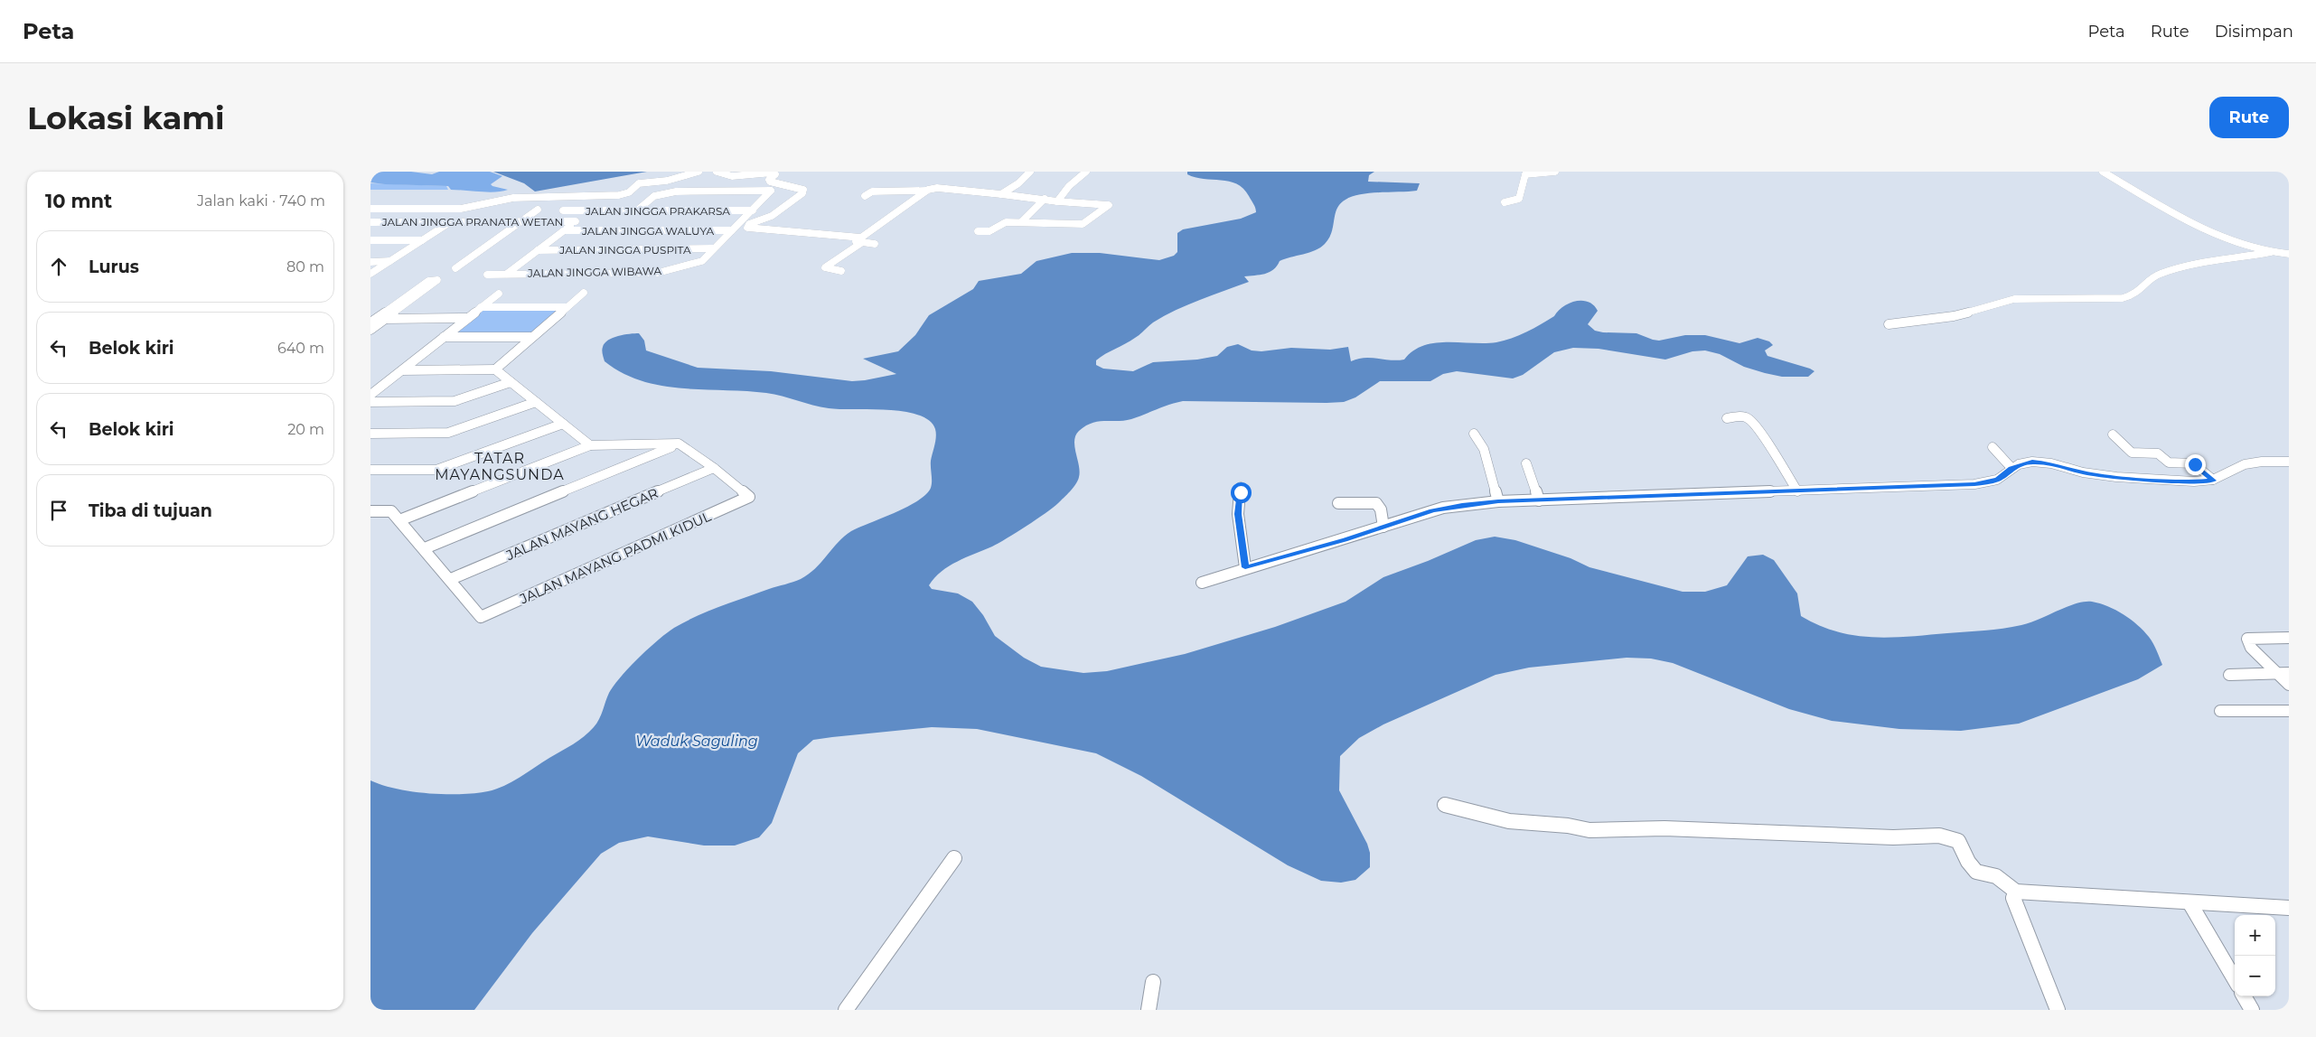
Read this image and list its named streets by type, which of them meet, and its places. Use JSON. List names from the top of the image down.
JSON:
{
  "streets": {
    "street": [
      "JALAN JINGGA PRAKARSA",
      "JALAN JINGGA PRANATA WETAN",
      "JALAN JINGGA WALUYA",
      "JALAN JINGGA PUSPITA",
      "JALAN JINGGA WIBAWA",
      "JALAN MAYANG HEGAR",
      "JALAN MAYANG PADMI KIDUL"
    ]
  },
  "crossings": [
    ["JALAN JINGGA PUSPITA", "JALAN JINGGA WIBAWA"],
    ["JALAN MAYANG HEGAR", "JALAN MAYANG PADMI KIDUL"]
  ],
  "districts": ["TATAR MAYANGSUNDA"],
  "water": ["Waduk Saguling"],
  "page": {
    "header": "Peta",
    "nav": ["Peta", "Rute", "Disimpan"],
    "buttons": "Rute",
    "title": "Lokasi kami",
    "heading": ["10 mnt", "Jalan kaki · 740 m"],
    "list": [
      ["Lurus", "80 m"],
      ["Belok kiri", "640 m"],
      ["Belok kiri", "20 m"],
      "Tiba di tujuan"
    ],
    "map_buttons": ["+", "−"]
  }
}
